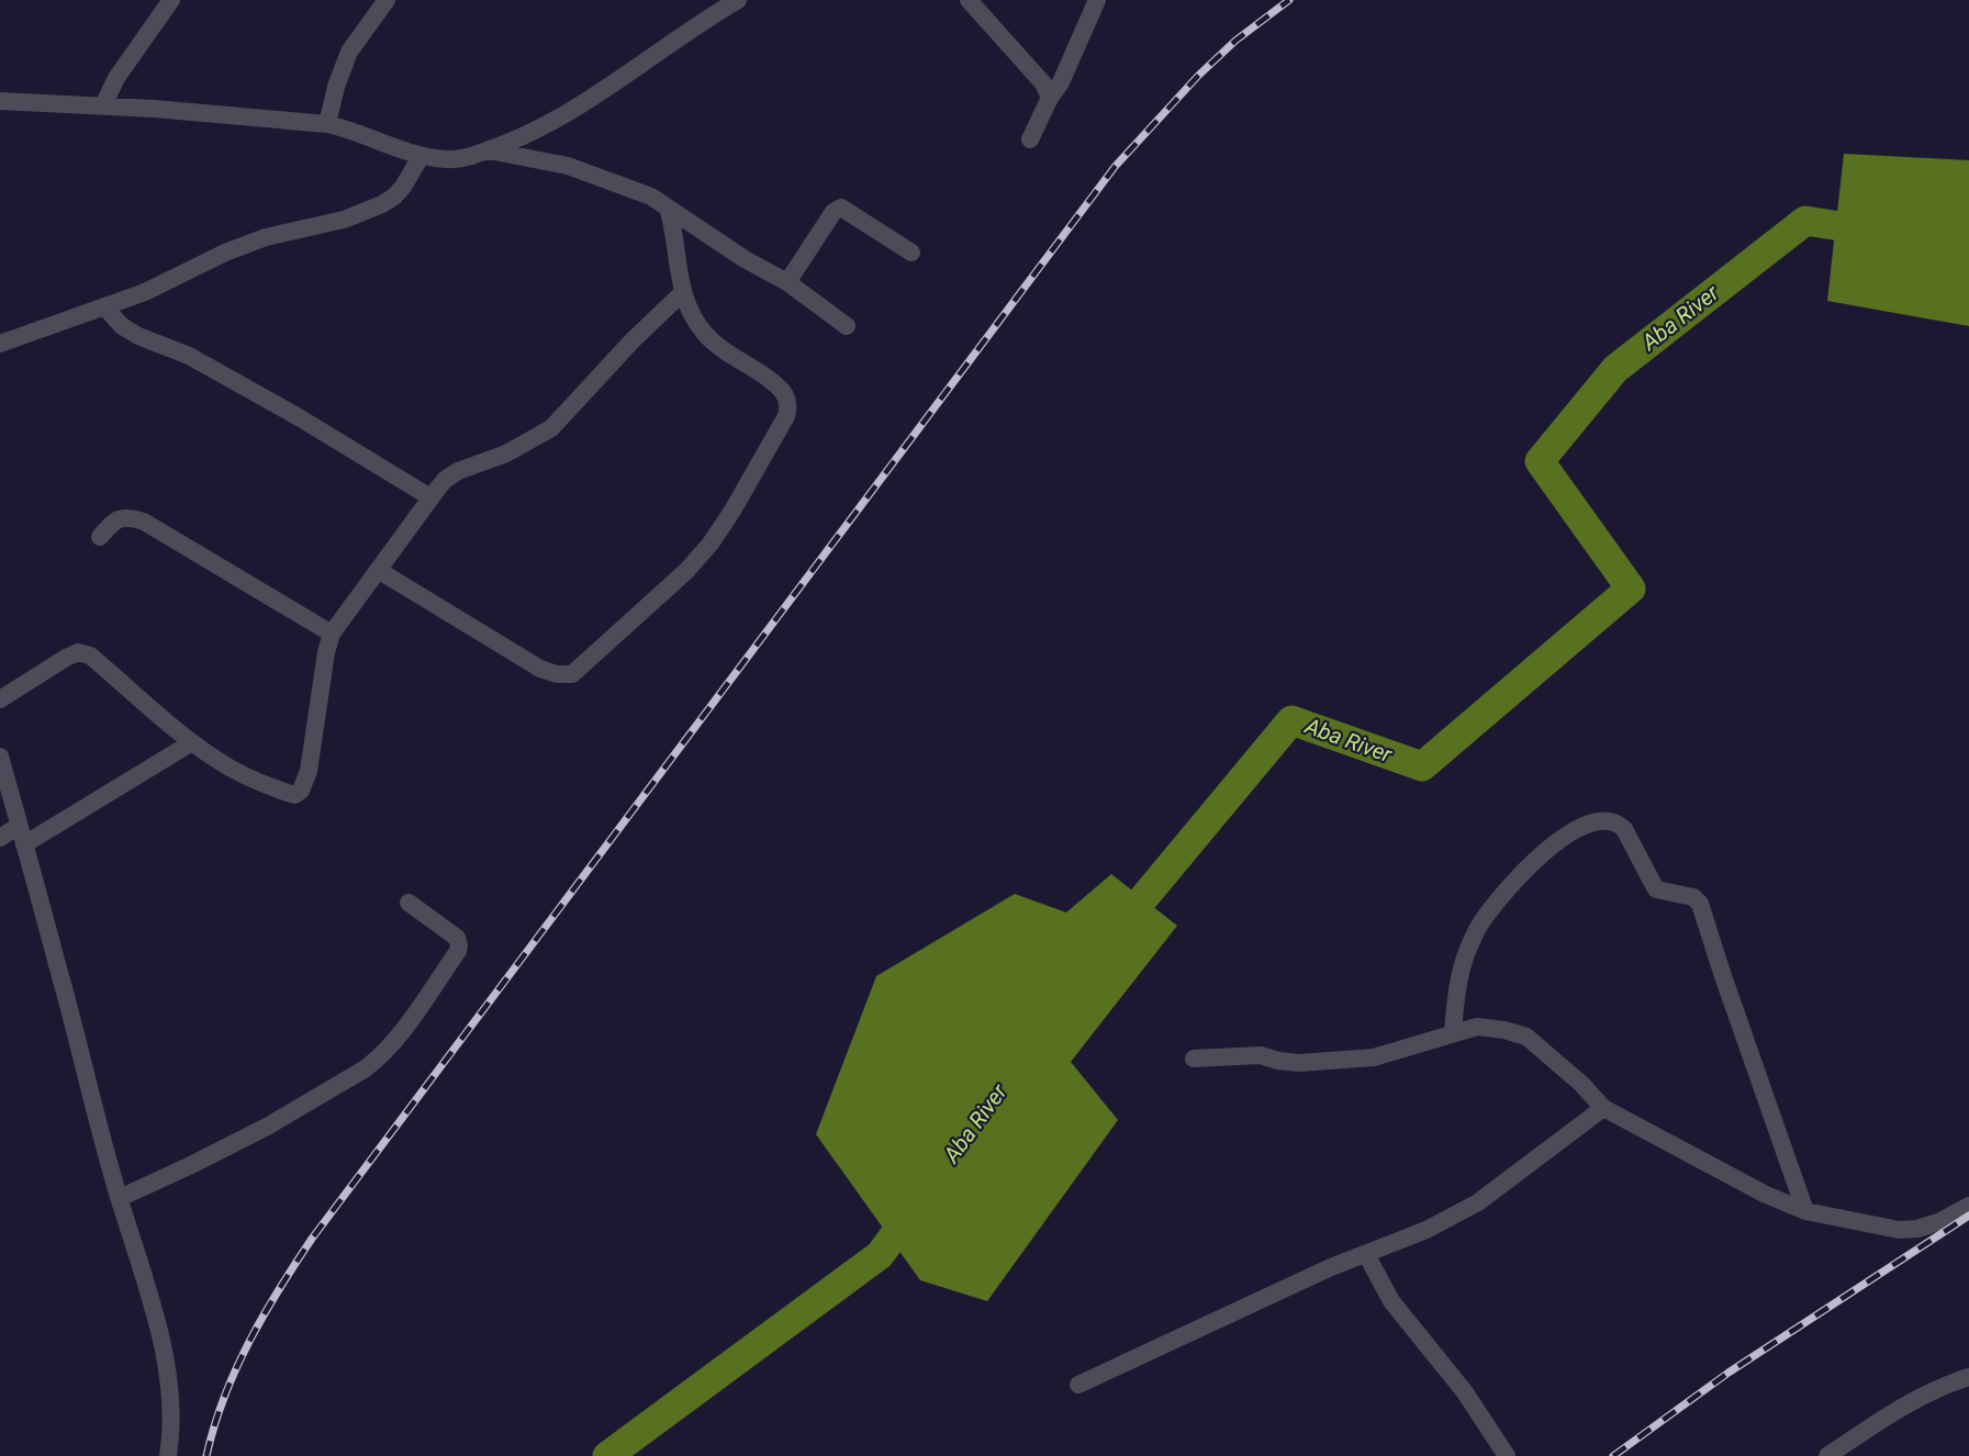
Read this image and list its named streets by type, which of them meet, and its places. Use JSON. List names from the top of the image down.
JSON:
{
  "water": ["Aba River"]
}
